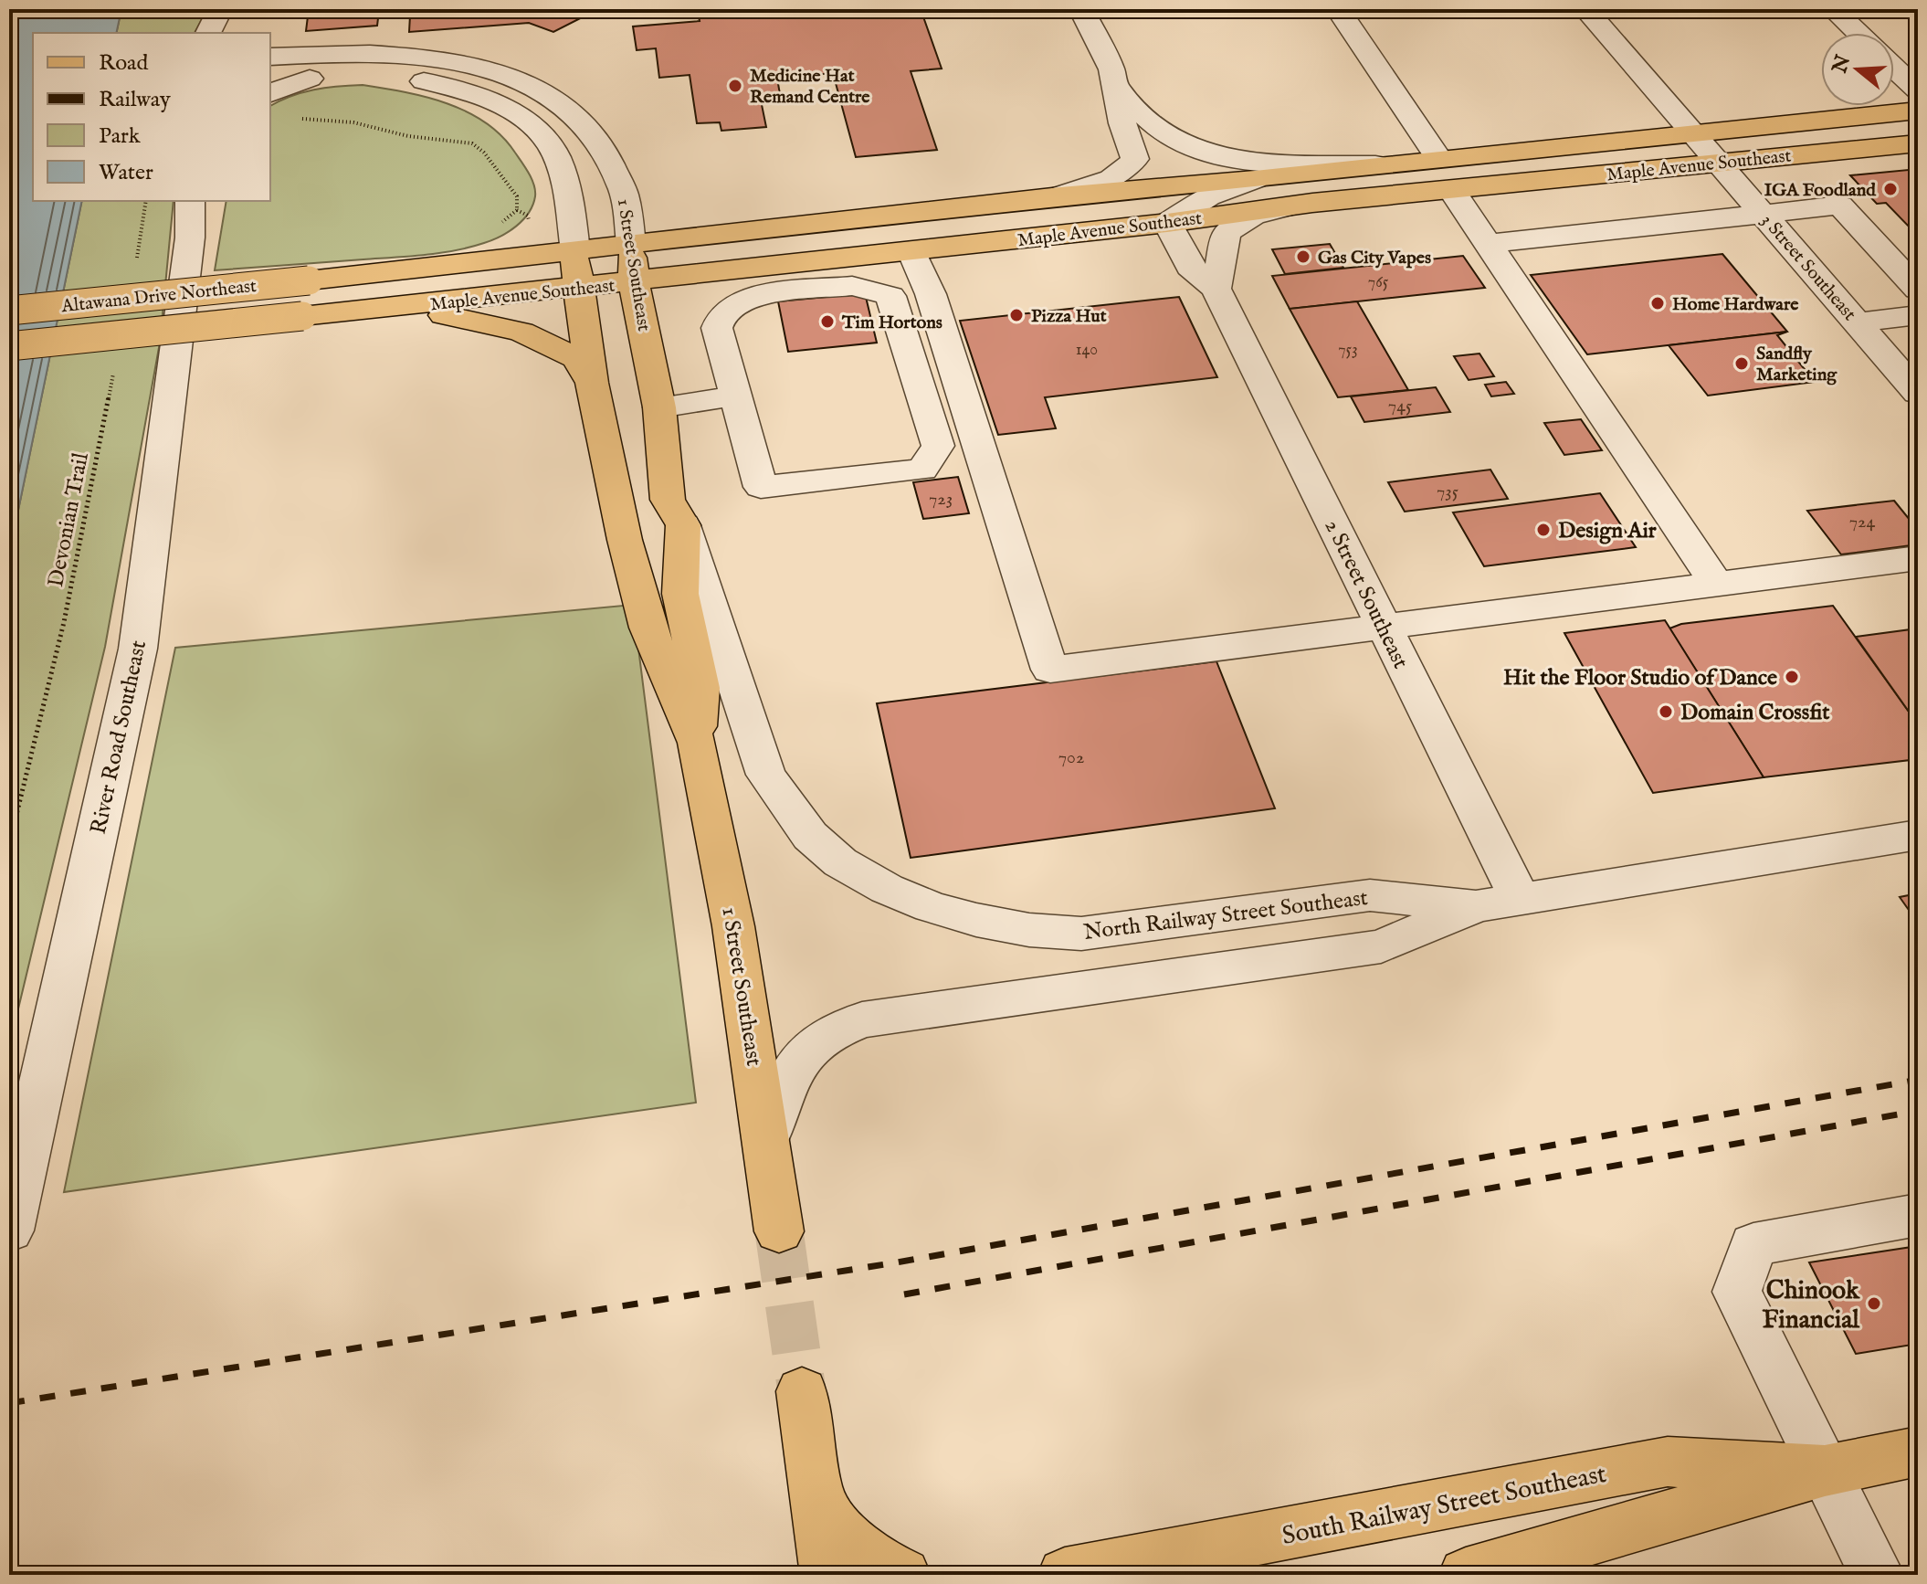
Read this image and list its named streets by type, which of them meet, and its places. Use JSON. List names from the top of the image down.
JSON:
{
  "streets": {
    "main road": [
      "Maple Avenue Southeast",
      "1 Street Southeast",
      "Altawana Drive Northeast",
      "South Railway Street Southeast"
    ],
    "street": [
      "3 Street Southeast",
      "2 Street Southeast",
      "River Road Southeast",
      "North Railway Street Southeast"
    ],
    "path": ["Devonian Trail"]
  },
  "crossings": [
    ["Maple Avenue Southeast", "1 Street Southeast"],
    ["Maple Avenue Southeast", "3 Street Southeast"],
    ["Maple Avenue Southeast", "Altawana Drive Northeast"],
    ["Maple Avenue Southeast", "2 Street Southeast"],
    ["1 Street Southeast", "North Railway Street Southeast"],
    ["2 Street Southeast", "North Railway Street Southeast"]
  ],
  "places": [
    "Medicine Hat Remand Centre",
    "IGA Foodland",
    "Gas City Vapes",
    "Home Hardware",
    "Pizza Hut",
    "Tim Hortons",
    "Sandfly Marketing",
    "Design Air",
    "Hit the Floor Studio of Dance",
    "Domain Crossfit",
    "Chinook Financial"
  ],
  "house_numbers": [
    "765",
    "140",
    "753",
    "745",
    "735",
    "723",
    "724",
    "702"
  ],
  "legend": [
    "Road",
    "Railway",
    "Park",
    "Water"
  ],
  "north": "left"
}
